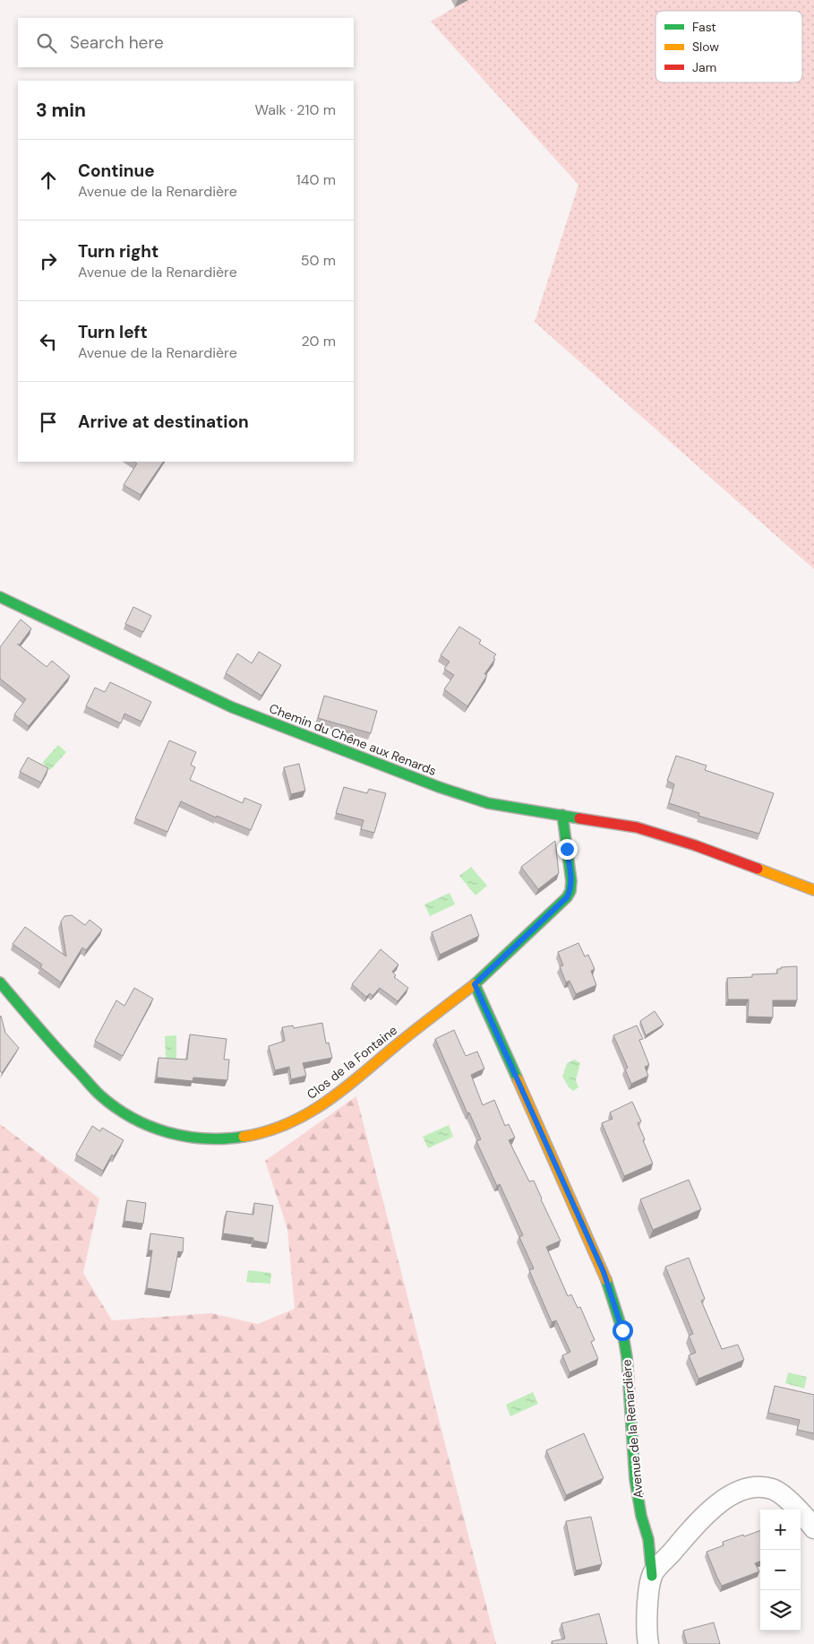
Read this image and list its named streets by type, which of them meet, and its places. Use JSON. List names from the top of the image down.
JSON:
{
  "streets": {
    "street": ["Chemin du Chêne aux Renards", "Clos de la Fontaine", "Avenue de la Renardière"]
  },
  "crossings": [
    ["Clos de la Fontaine", "Avenue de la Renardière"]
  ],
  "legend": ["Fast", "Slow", "Jam"],
  "page": {
    "search": "Search here",
    "heading": ["3 min", "Walk · 210 m"],
    "list": [
      ["Continue", "Avenue de la Renardière", "140 m"],
      ["Turn right", "Avenue de la Renardière", "50 m"],
      ["Turn left", "Avenue de la Renardière", "20 m"],
      "Arrive at destination"
    ],
    "map_buttons": ["+", "−"]
  }
}
